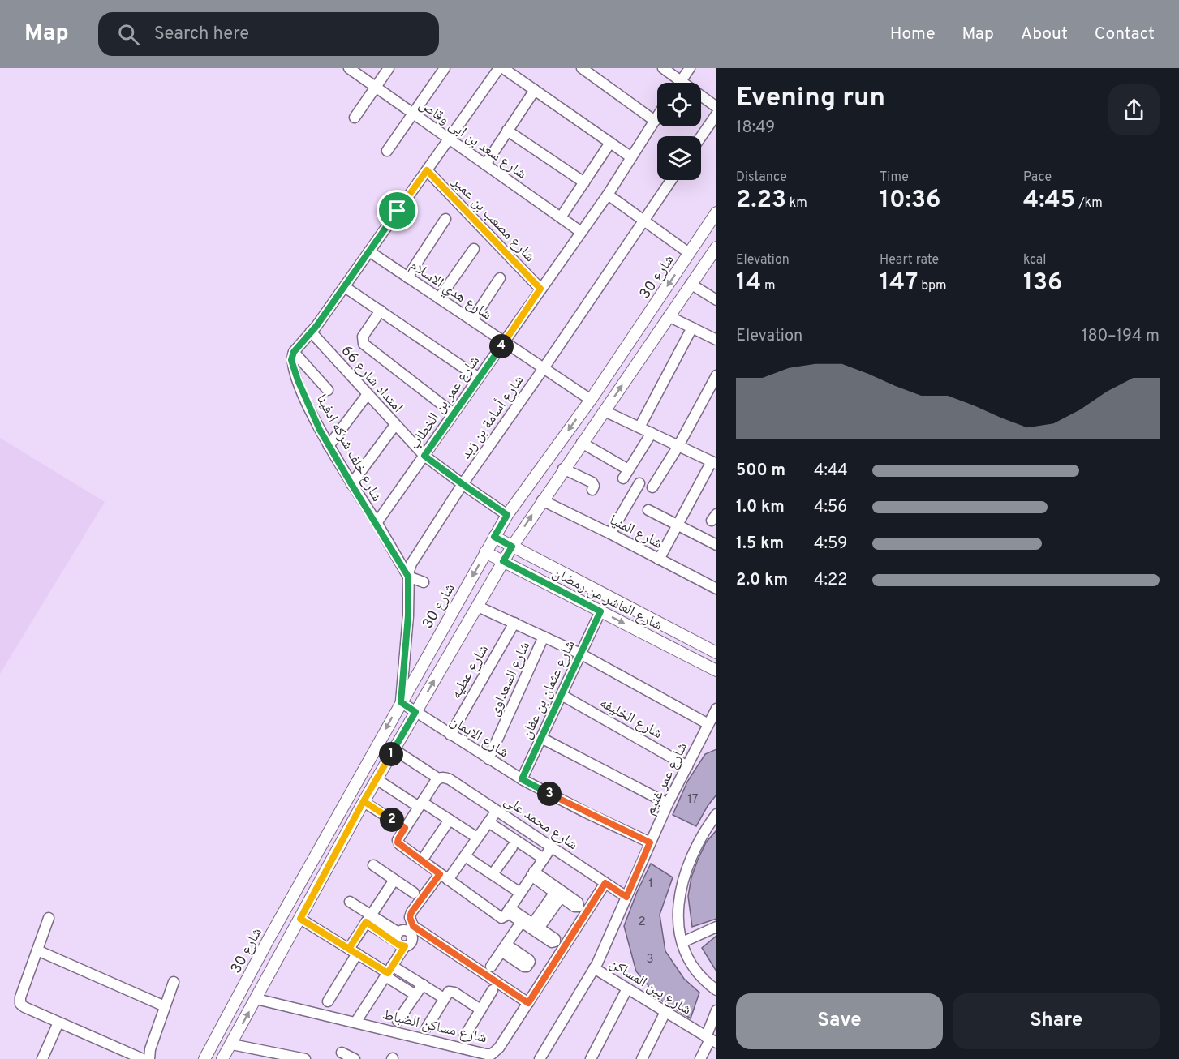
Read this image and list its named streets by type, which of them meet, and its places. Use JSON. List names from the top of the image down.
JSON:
{
  "streets": {
    "street": [
      "شارع سعد بن ابى وقاص",
      "شارع مصعب بن عمير",
      "شارع 30",
      "شارع هدي الاسلام",
      "امتداد شارع 66",
      "شارع عمر بن الخطاب",
      "شارع أسامة بن زيد",
      "شارع خلف شركه ادفينا",
      "شارع المنيا",
      "شارع العاشر من رمضان",
      "شارع عطيه",
      "شارع السعداوى",
      "شارع عثمان بن عفان",
      "شارع الخليفه",
      "شارع الايمان",
      "شارع عمر غنيم",
      "شارع محمد على",
      "شارع بين المساكن",
      "شارع مساكن الضباط"
    ]
  },
  "crossings": [
    ["شارع سعد بن ابى وقاص", "شارع عمر بن الخطاب"],
    ["شارع مصعب بن عمير", "شارع عمر بن الخطاب"],
    ["شارع 30", "شارع هدي الاسلام"],
    ["شارع 30", "امتداد شارع 66"],
    ["شارع 30", "شارع أسامة بن زيد"],
    ["شارع 30", "شارع العاشر من رمضان"],
    ["شارع 30", "شارع الايمان"],
    ["شارع هدي الاسلام", "شارع عمر بن الخطاب"],
    ["شارع هدي الاسلام", "شارع أسامة بن زيد"],
    ["امتداد شارع 66", "شارع عمر بن الخطاب"],
    ["امتداد شارع 66", "شارع أسامة بن زيد"],
    ["شارع عمر بن الخطاب", "شارع خلف شركه ادفينا"],
    ["شارع أسامة بن زيد", "شارع خلف شركه ادفينا"],
    ["شارع أسامة بن زيد", "شارع الايمان"],
    ["شارع العاشر من رمضان", "شارع عثمان بن عفان"],
    ["شارع عطيه", "شارع الايمان"],
    ["شارع السعداوى", "شارع الايمان"],
    ["شارع عثمان بن عفان", "شارع الخليفه"],
    ["شارع عثمان بن عفان", "شارع الايمان"],
    ["شارع الخليفه", "شارع عمر غنيم"],
    ["شارع الايمان", "شارع عمر غنيم"],
    ["شارع عمر غنيم", "شارع محمد على"],
    ["شارع عمر غنيم", "شارع بين المساكن"],
    ["شارع محمد على", "شارع مساكن الضباط"]
  ],
  "house_numbers": [
    "17",
    "1",
    "2",
    "3"
  ],
  "page": {
    "header": "Map",
    "search": "Search here",
    "nav": [
      "Home",
      "Map",
      "About",
      "Contact"
    ],
    "heading": ["Evening run", "18:49"],
    "stats": [
      ["Distance", "2.23 km"],
      ["Time", "10:36"],
      ["Pace", "4:45 /km"],
      ["Elevation", "14 m"],
      ["Heart rate", "147 bpm"],
      ["kcal", "136"]
    ],
    "chart": ["Elevation", "180–194 m"],
    "pins": [
      "4",
      "1",
      "3",
      "2"
    ],
    "list": [
      {
        "name": "500 m",
        "note": "4:44"
      },
      {
        "name": "1.0 km",
        "note": "4:56"
      },
      {
        "name": "1.5 km",
        "note": "4:59"
      },
      {
        "name": "2.0 km",
        "note": "4:22"
      }
    ],
    "buttons": ["Save", "Share"]
  }
}
